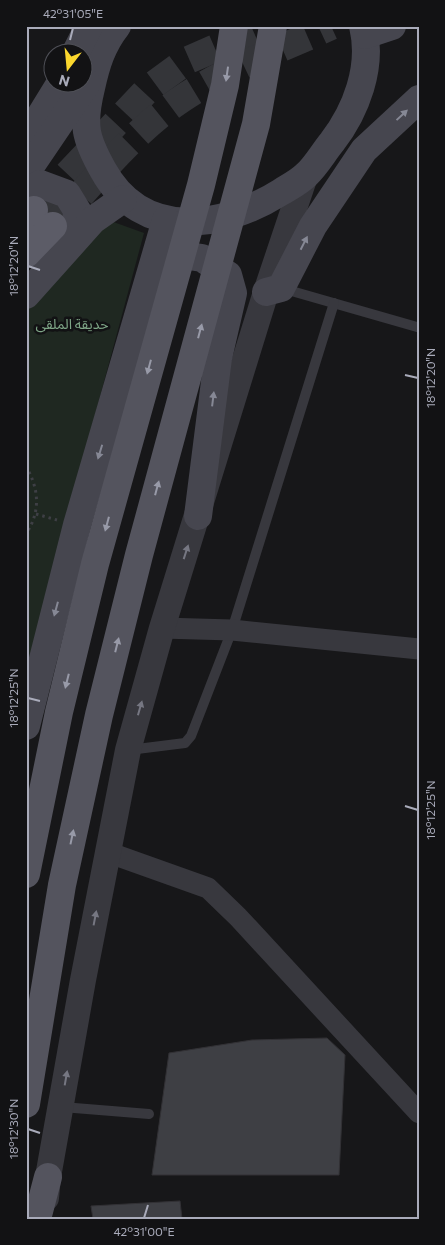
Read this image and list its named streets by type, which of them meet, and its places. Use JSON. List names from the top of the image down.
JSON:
{
  "parks": ["حديقة الملقى"],
  "north": "bottom",
  "coordinates": [
    "42°31'05\"E",
    "18°12'20\"N",
    "18°12'25\"N",
    "18°12'30\"N",
    "42°31'00\"E"
  ]
}
